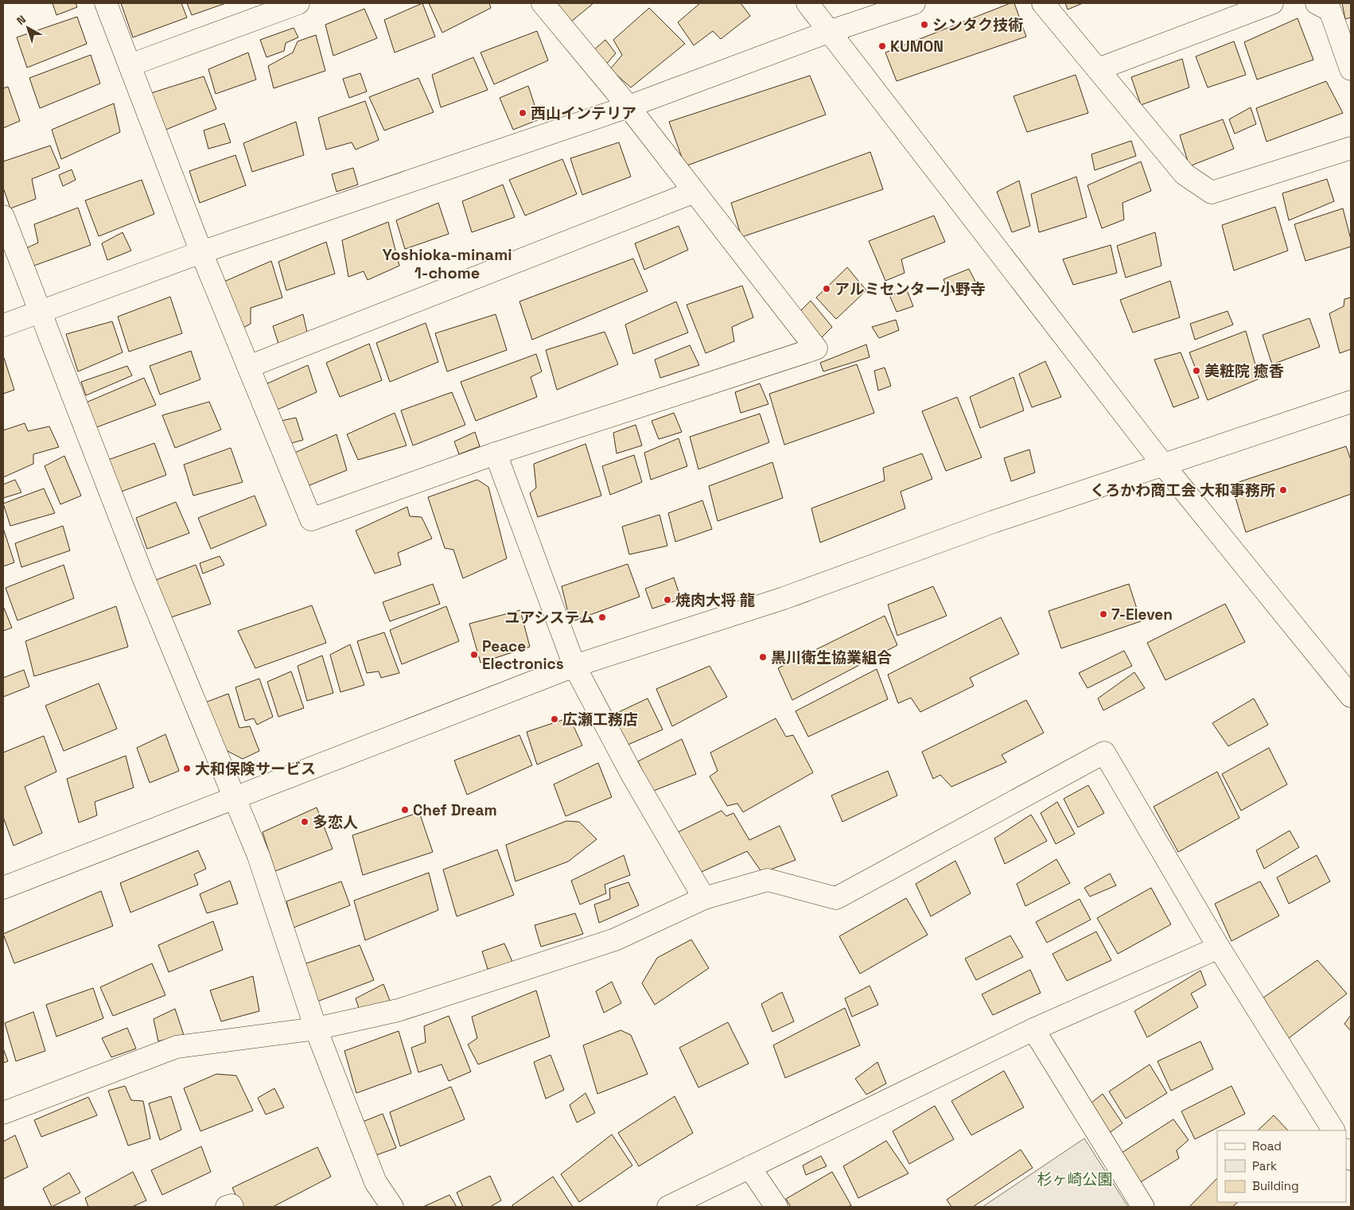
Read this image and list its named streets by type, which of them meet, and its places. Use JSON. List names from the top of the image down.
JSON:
{
  "districts": ["Yoshioka-minami 1-chome"],
  "parks": ["杉ヶ崎公園"],
  "places": [
    "シンタク技術",
    "KUMON",
    "西山インテリア",
    "アルミセンター小野寺",
    "美粧院 癒香",
    "くろかわ商工会 大和事務所",
    "焼肉大将 龍",
    "7-Eleven",
    "ユアシステム",
    "Peace Electronics",
    "黒川衛生協業組合",
    "広瀬工務店",
    "大和保険サービス",
    "Chef Dream",
    "多恋人"
  ],
  "legend": ["Road", "Park", "Building"],
  "north": "top left"
}
